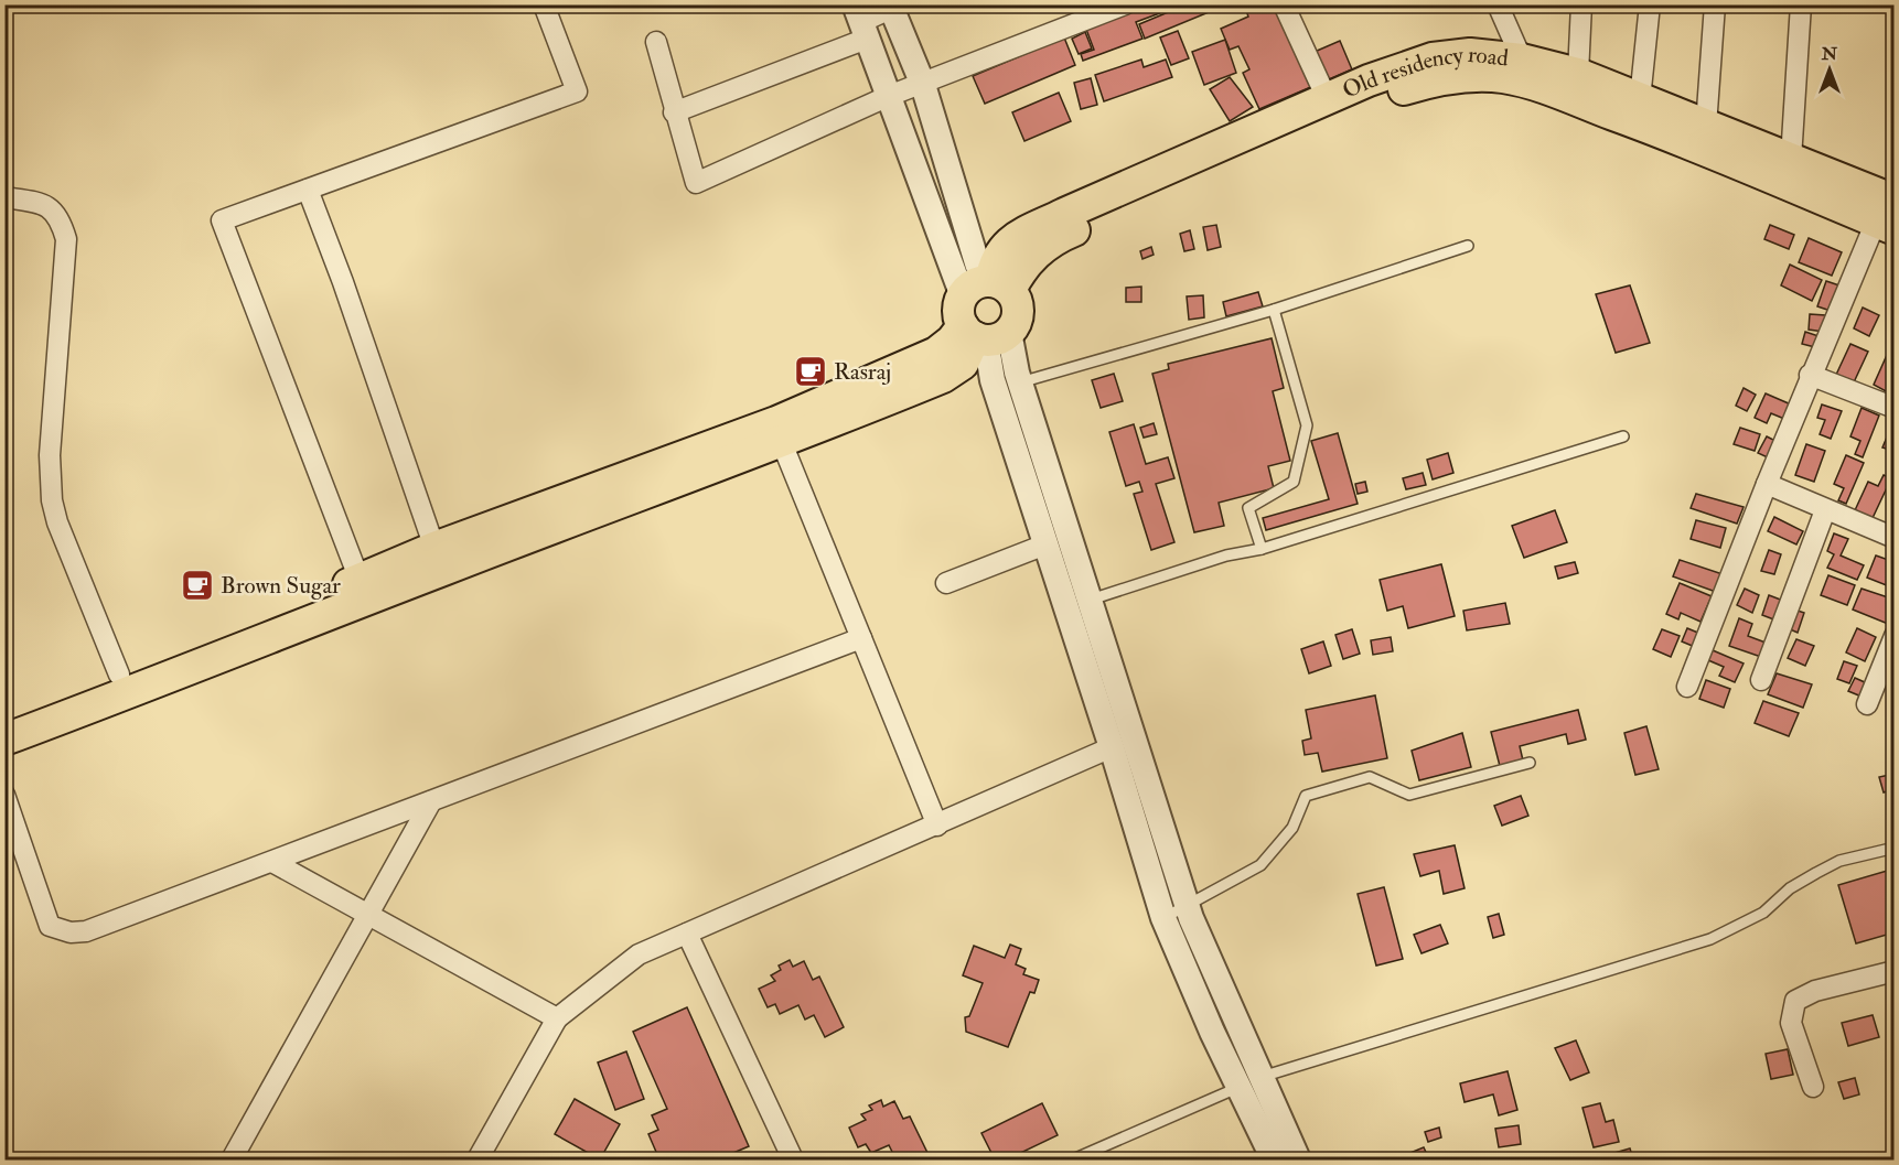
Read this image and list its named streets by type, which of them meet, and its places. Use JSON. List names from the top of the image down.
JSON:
{
  "streets": {
    "highway": ["Old residency road"]
  },
  "places": {
    "cafe": ["Rasraj", "Brown Sugar"]
  },
  "north": "top"
}
